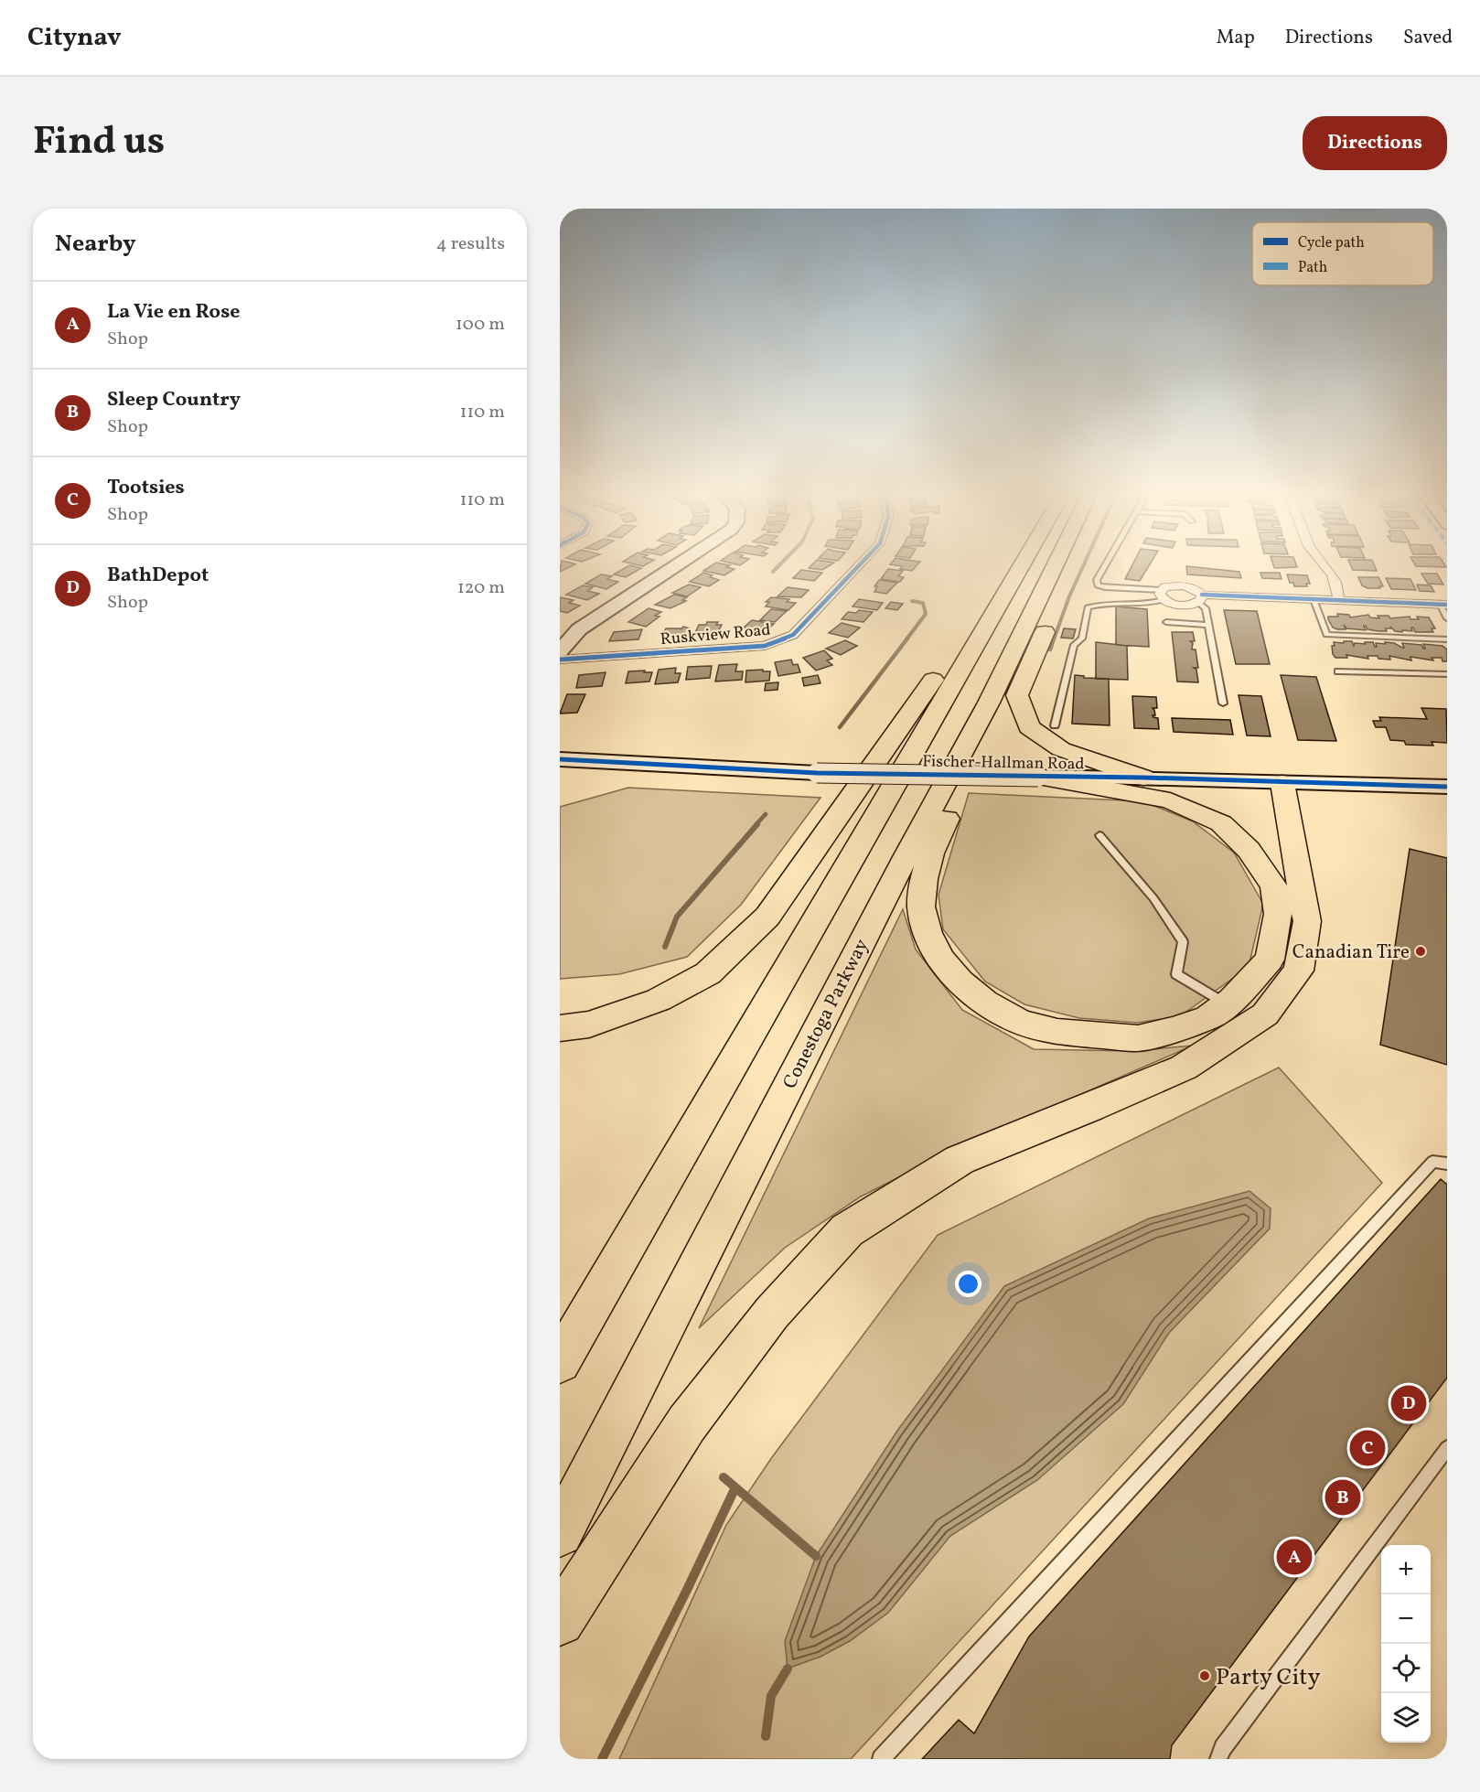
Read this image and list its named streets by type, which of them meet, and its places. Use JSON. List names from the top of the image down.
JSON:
{
  "streets": {
    "highway": ["Conestoga Parkway"],
    "main road": ["Fischer-Hallman Road"],
    "street": ["Ruskview Road"]
  },
  "places": ["Canadian Tire", "Party City"],
  "legend": ["Cycle path", "Path"],
  "page": {
    "header": "Citynav",
    "nav": ["Map", "Directions", "Saved"],
    "title": "Find us",
    "buttons": "Directions",
    "heading": ["Nearby", "4 results"],
    "list": [
      {
        "mark": "A",
        "name": "La Vie en Rose",
        "note": "Shop",
        "value": "100 m"
      },
      {
        "mark": "B",
        "name": "Sleep Country",
        "note": "Shop",
        "value": "110 m"
      },
      {
        "mark": "C",
        "name": "Tootsies",
        "note": "Shop",
        "value": "110 m"
      },
      {
        "mark": "D",
        "name": "BathDepot",
        "note": "Shop",
        "value": "120 m"
      }
    ],
    "pins": [
      "D",
      "C",
      "B",
      "A"
    ],
    "map_buttons": ["+", "−"]
  }
}
